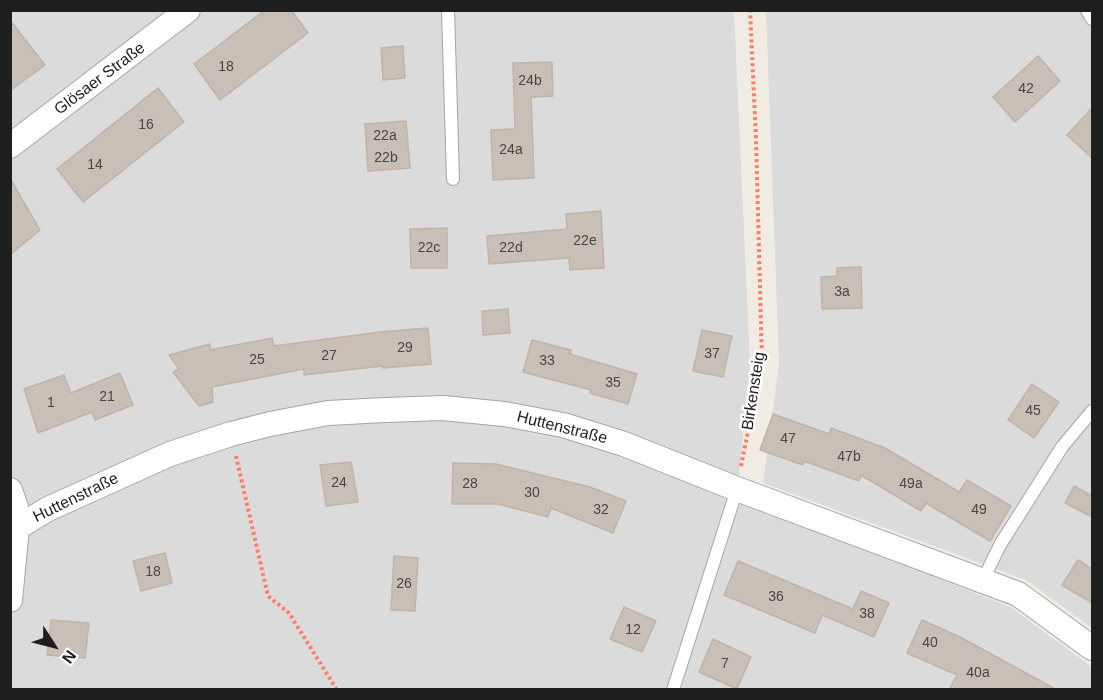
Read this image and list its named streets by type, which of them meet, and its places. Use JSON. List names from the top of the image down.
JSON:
{
  "streets": {
    "street": ["Glösaer Straße", "Huttenstraße"],
    "path": ["Birkensteig"]
  },
  "crossings": [
    ["Birkensteig", "Huttenstraße"]
  ],
  "house_numbers": [
    "18",
    "24b",
    "42",
    "16",
    "22a",
    "24a",
    "22b",
    "14",
    "22e",
    "22c",
    "22d",
    "3a",
    "29",
    "37",
    "27",
    "25",
    "33",
    "35",
    "21",
    "1",
    "45",
    "47",
    "47b",
    "24",
    "28",
    "49a",
    "30",
    "32",
    "49",
    "18",
    "26",
    "36",
    "38",
    "12",
    "40",
    "7",
    "40a"
  ],
  "north": "bottom right"
}
